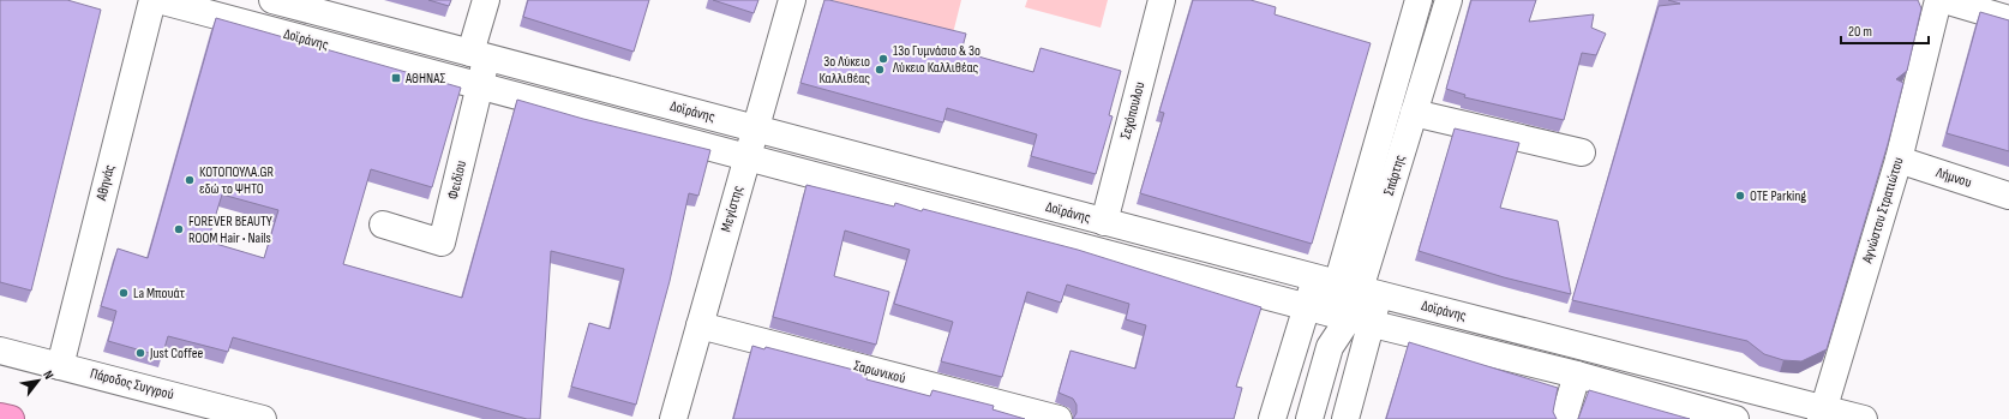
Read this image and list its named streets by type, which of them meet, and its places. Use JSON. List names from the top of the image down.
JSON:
{
  "streets": {
    "street": [
      "Δοϊράνης",
      "Σεχόπουλου",
      "Σπάρτης",
      "Λήμνου",
      "Φειδίου",
      "Αθηνάς",
      "Μεγίστης",
      "Αγνώστου Στρατιώτου",
      "Σαρωνικού",
      "Πάροδος Συγγρού"
    ]
  },
  "crossings": [
    ["Δοϊράνης", "Σεχόπουλου"],
    ["Δοϊράνης", "Σπάρτης"],
    ["Δοϊράνης", "Φειδίου"],
    ["Δοϊράνης", "Μεγίστης"],
    ["Δοϊράνης", "Αγνώστου Στρατιώτου"],
    ["Λήμνου", "Αγνώστου Στρατιώτου"],
    ["Αθηνάς", "Πάροδος Συγγρού"],
    ["Μεγίστης", "Σαρωνικού"]
  ],
  "places": {
    "other": [
      "13ο Γυμνάσιο & 3ο Λύκειο Καλλιθέας",
      "3ο Λύκειο Καλλιθέας",
      "ΚΟΤΟΠΟΥΛΑ.GR εδώ το ΨΗΤΟ",
      "OTE Parking",
      "FOREVER BEAUTY ROOM Hair • Nails",
      "La Μπουάτ",
      "Just Coffee"
    ],
    "transit": ["ΑΘΗΝΑΣ"]
  },
  "scale_bar": "20 m",
  "north": "top right"
}
